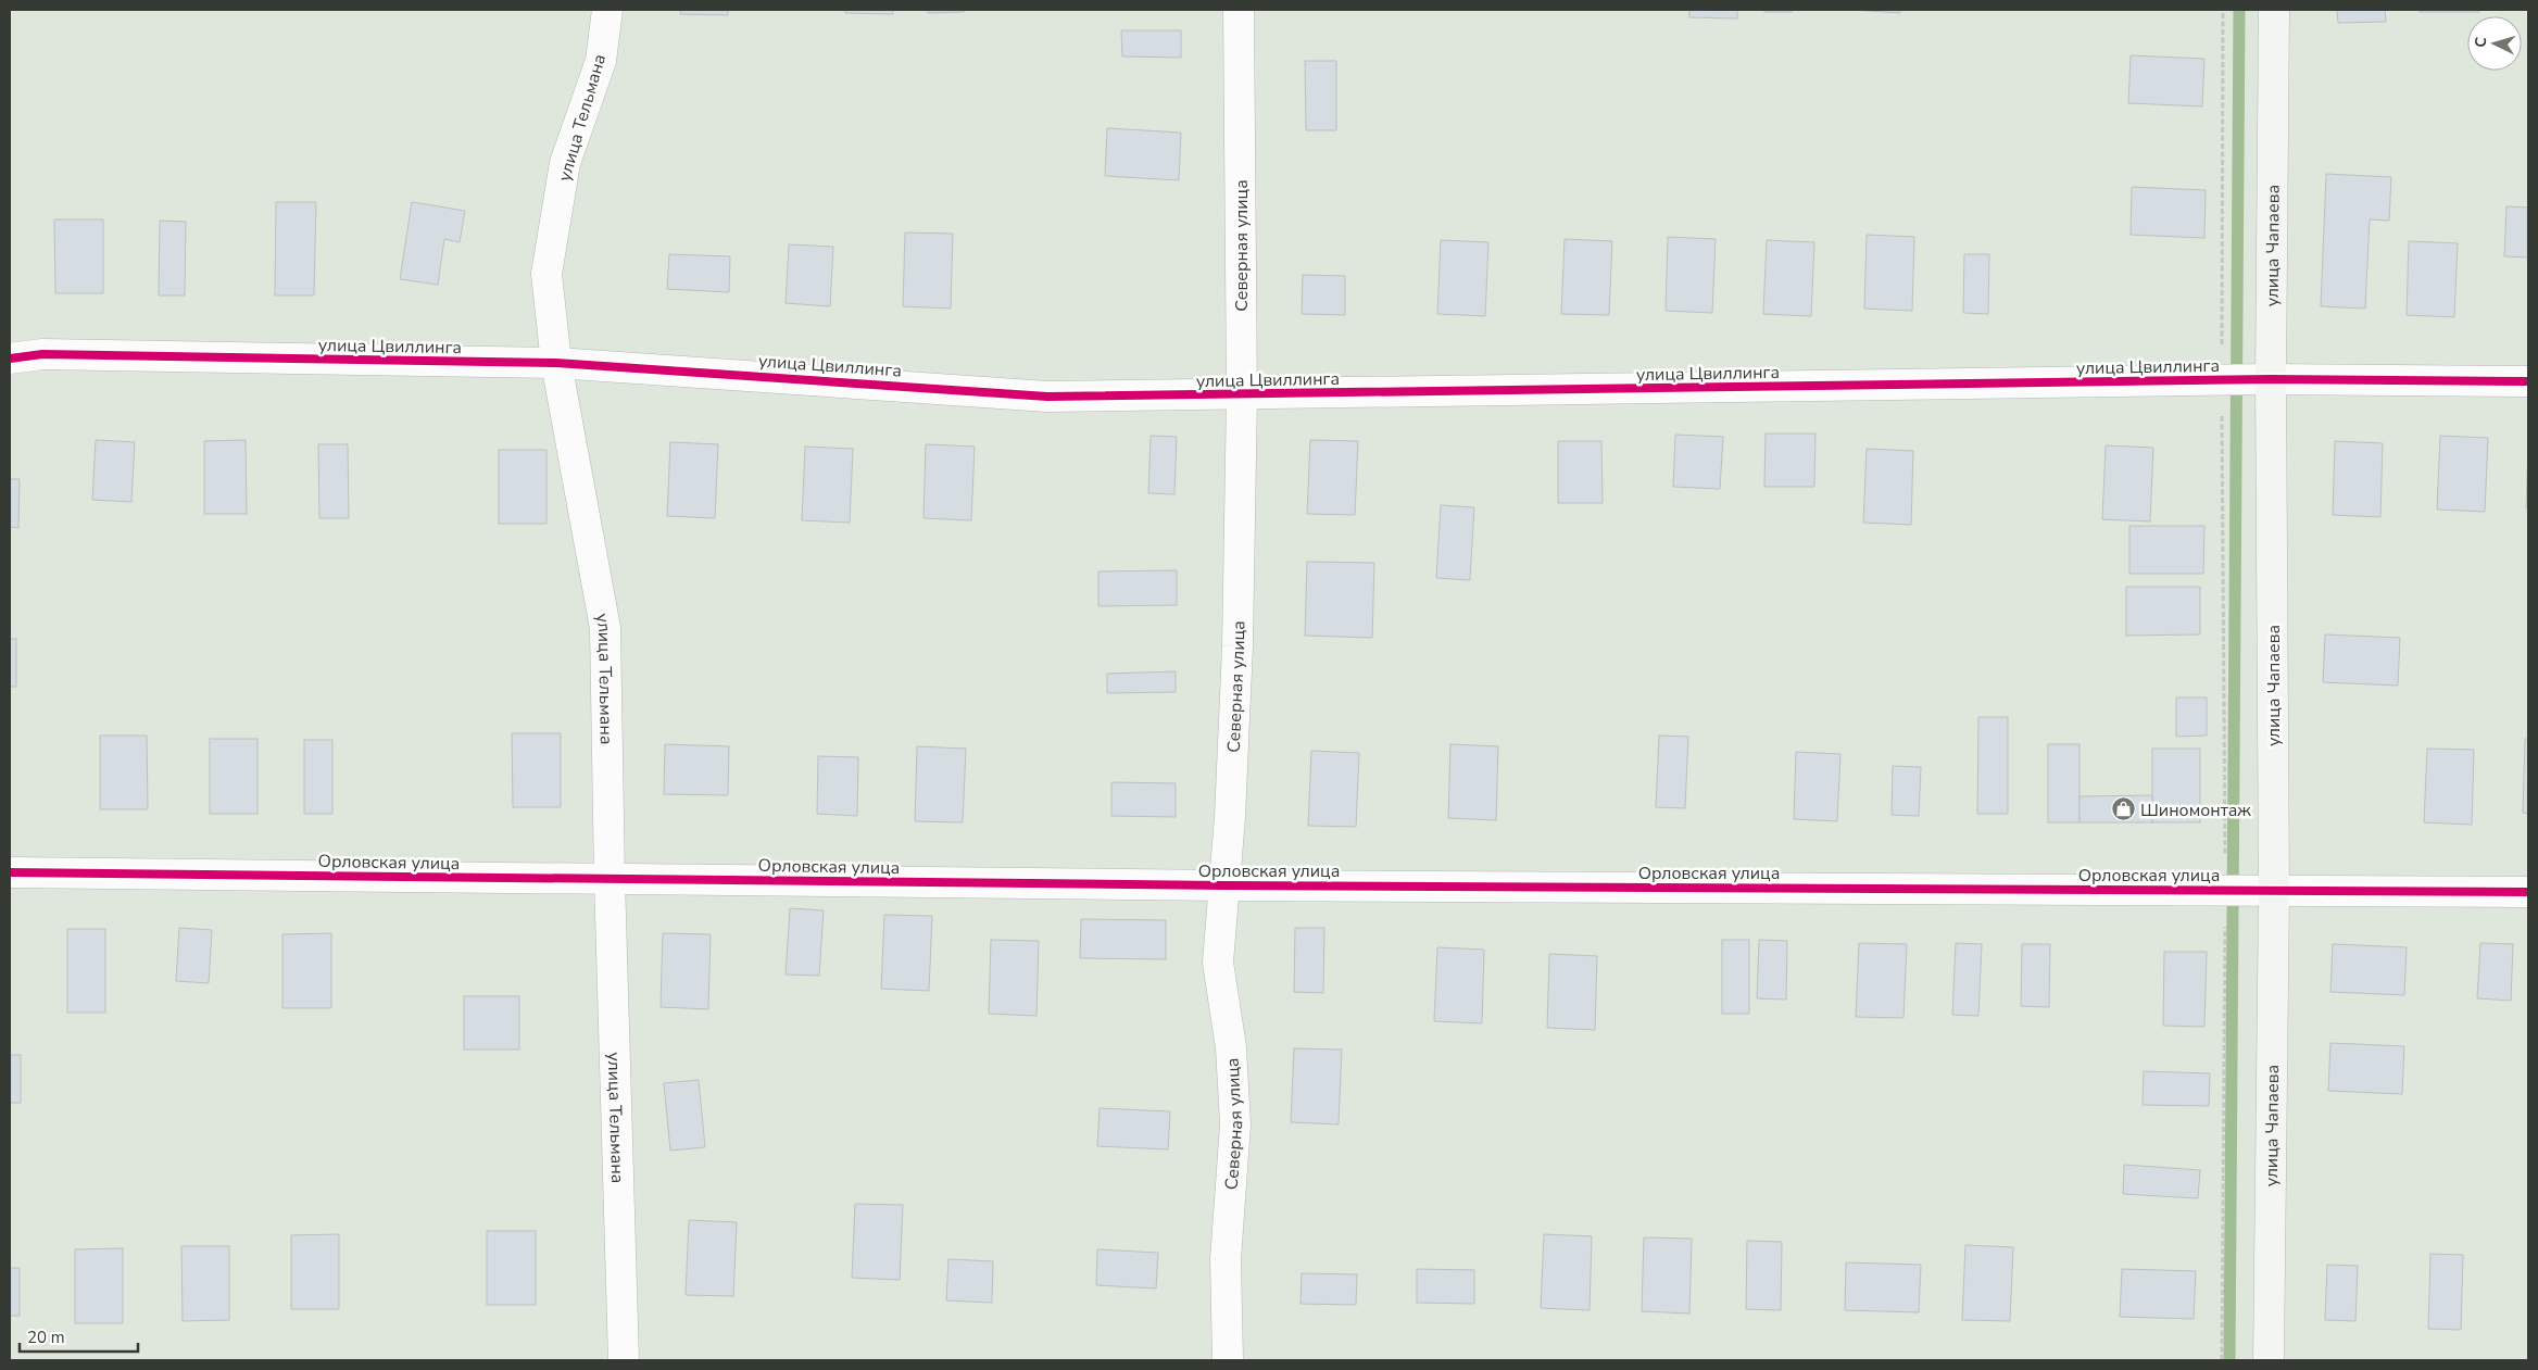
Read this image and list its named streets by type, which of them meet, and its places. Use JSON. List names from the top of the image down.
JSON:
{
  "streets": {
    "street": [
      "улица Тельмана",
      "Северная улица",
      "улица Чапаева",
      "улица Цвиллинга",
      "Орловская улица"
    ]
  },
  "crossings": [
    ["улица Тельмана", "улица Цвиллинга"],
    ["улица Тельмана", "Орловская улица"],
    ["Северная улица", "улица Цвиллинга"],
    ["Северная улица", "Орловская улица"],
    ["улица Чапаева", "улица Цвиллинга"],
    ["улица Чапаева", "Орловская улица"]
  ],
  "places": {
    "shop": ["Шиномонтаж"]
  },
  "scale_bar": "20 m",
  "north": "left"
}
